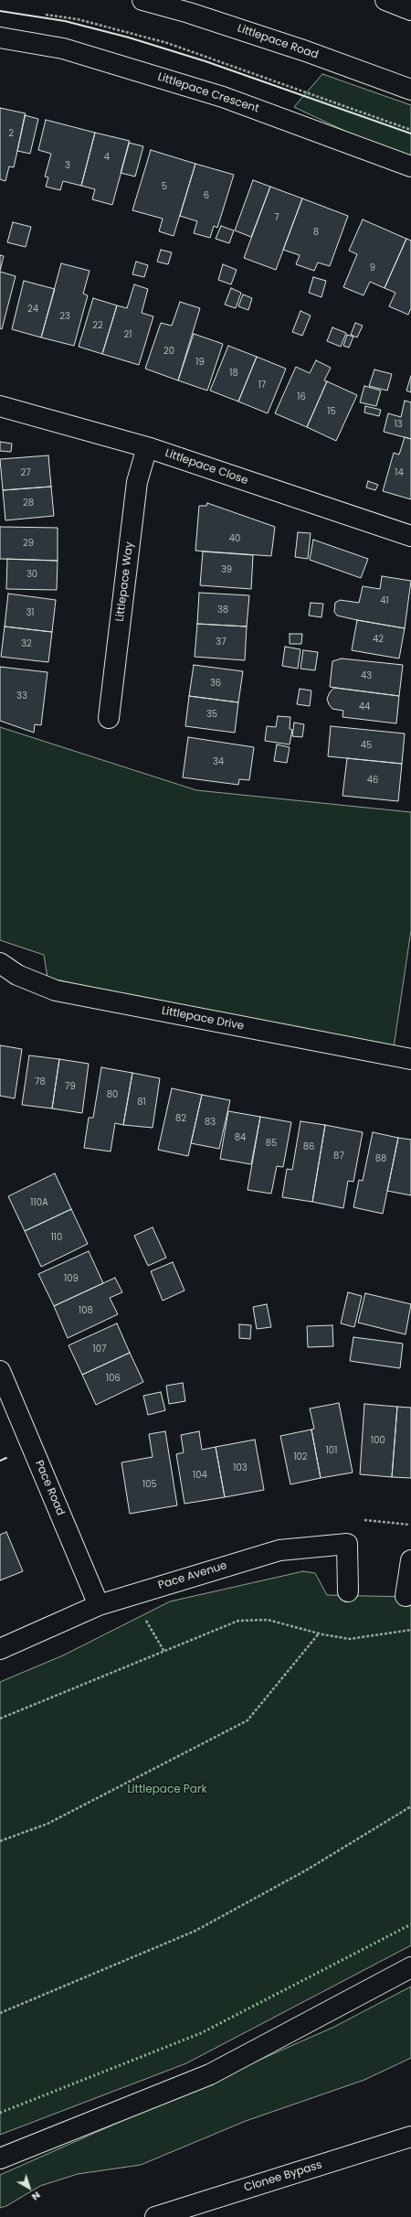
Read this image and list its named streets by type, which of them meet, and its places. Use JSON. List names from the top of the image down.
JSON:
{
  "streets": {
    "main road": [
      "Littlepace Road",
      "Littlepace Crescent",
      "Littlepace Close",
      "Littlepace Way",
      "Littlepace Drive",
      "Pace Road",
      "Pace Avenue",
      "Clonee Bypass"
    ]
  },
  "crossings": [
    ["Littlepace Close", "Littlepace Way"],
    ["Pace Road", "Pace Avenue"]
  ],
  "parks": ["Littlepace Park"],
  "house_numbers": [
    "2",
    "4",
    "3",
    "5",
    "6",
    "7",
    "8",
    "9",
    "24",
    "23",
    "22",
    "21",
    "20",
    "19",
    "18",
    "17",
    "16",
    "15",
    "13",
    "27",
    "14",
    "28",
    "40",
    "29",
    "39",
    "30",
    "41",
    "38",
    "31",
    "42",
    "37",
    "32",
    "43",
    "36",
    "33",
    "44",
    "35",
    "45",
    "34",
    "46",
    "78",
    "79",
    "80",
    "81",
    "82",
    "83",
    "84",
    "85",
    "86",
    "87",
    "88",
    "110A",
    "110",
    "109",
    "108",
    "107",
    "106",
    "100",
    "101",
    "102",
    "103",
    "104",
    "105"
  ],
  "north": "bottom right"
}
